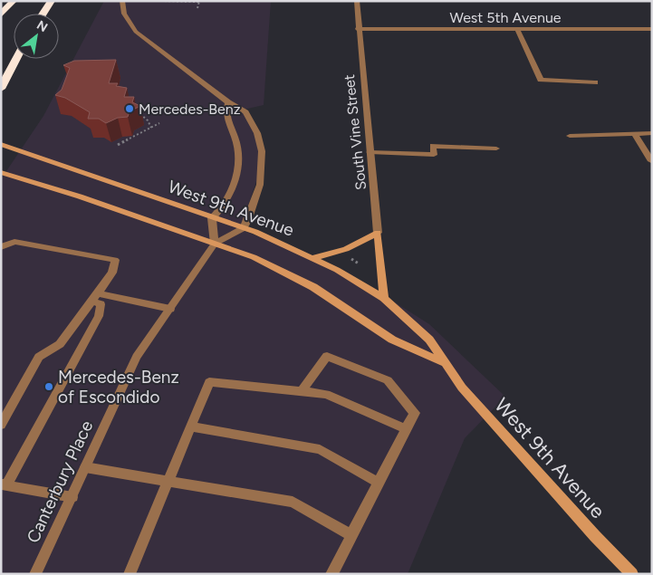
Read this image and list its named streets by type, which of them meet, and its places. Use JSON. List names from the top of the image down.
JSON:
{
  "streets": {
    "main road": ["West 9th Avenue"],
    "street": ["West 5th Avenue", "South Vine Street", "Canterbury Place"]
  },
  "crossings": [
    ["West 5th Avenue", "South Vine Street"]
  ],
  "places": ["Mercedes-Benz", "Mercedes-Benz of Escondido"],
  "north": "top right"
}
